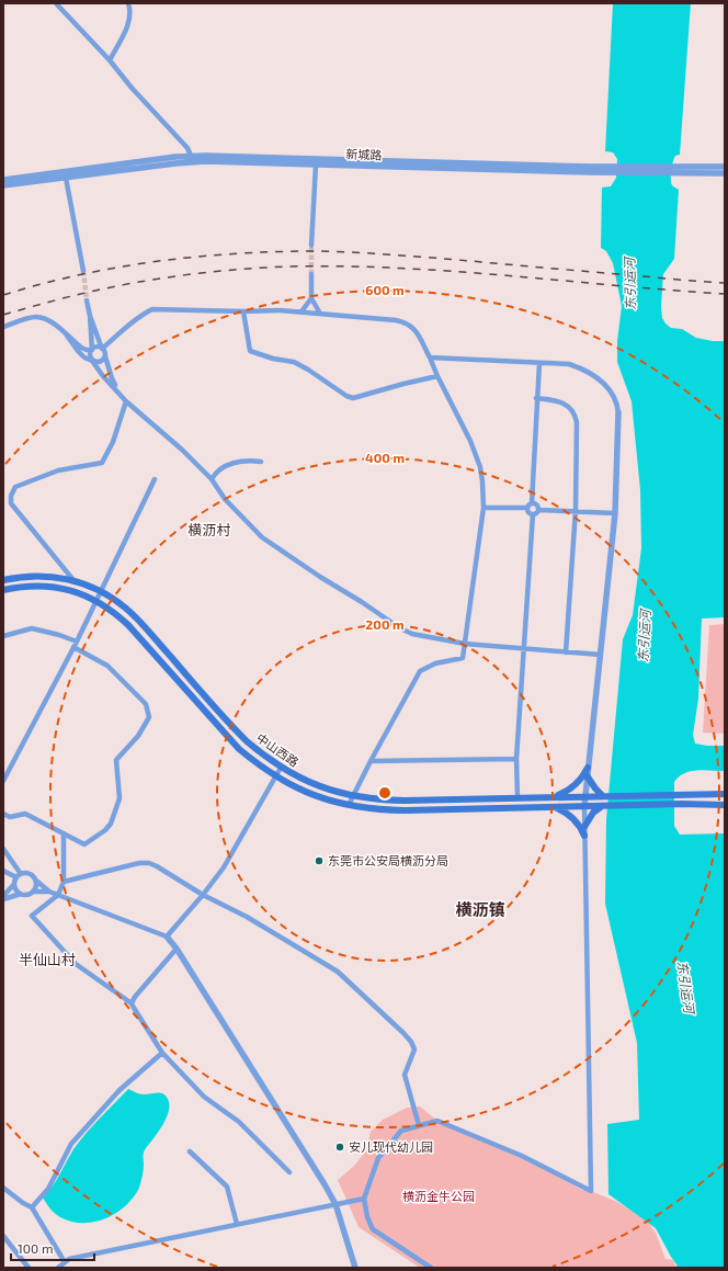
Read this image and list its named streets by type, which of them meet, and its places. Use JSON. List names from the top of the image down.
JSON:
{
  "streets": {
    "main road": ["中山西路"],
    "street": ["新城路"]
  },
  "districts": ["横沥村", "横沥镇", "半仙山村"],
  "water": ["东引运河"],
  "parks": ["横沥金牛公园"],
  "places": ["东莞市公安局横沥分局", "安儿现代幼儿园"],
  "scale_bar": "100 m",
  "rings": ["600 m", "400 m", "200 m"]
}
